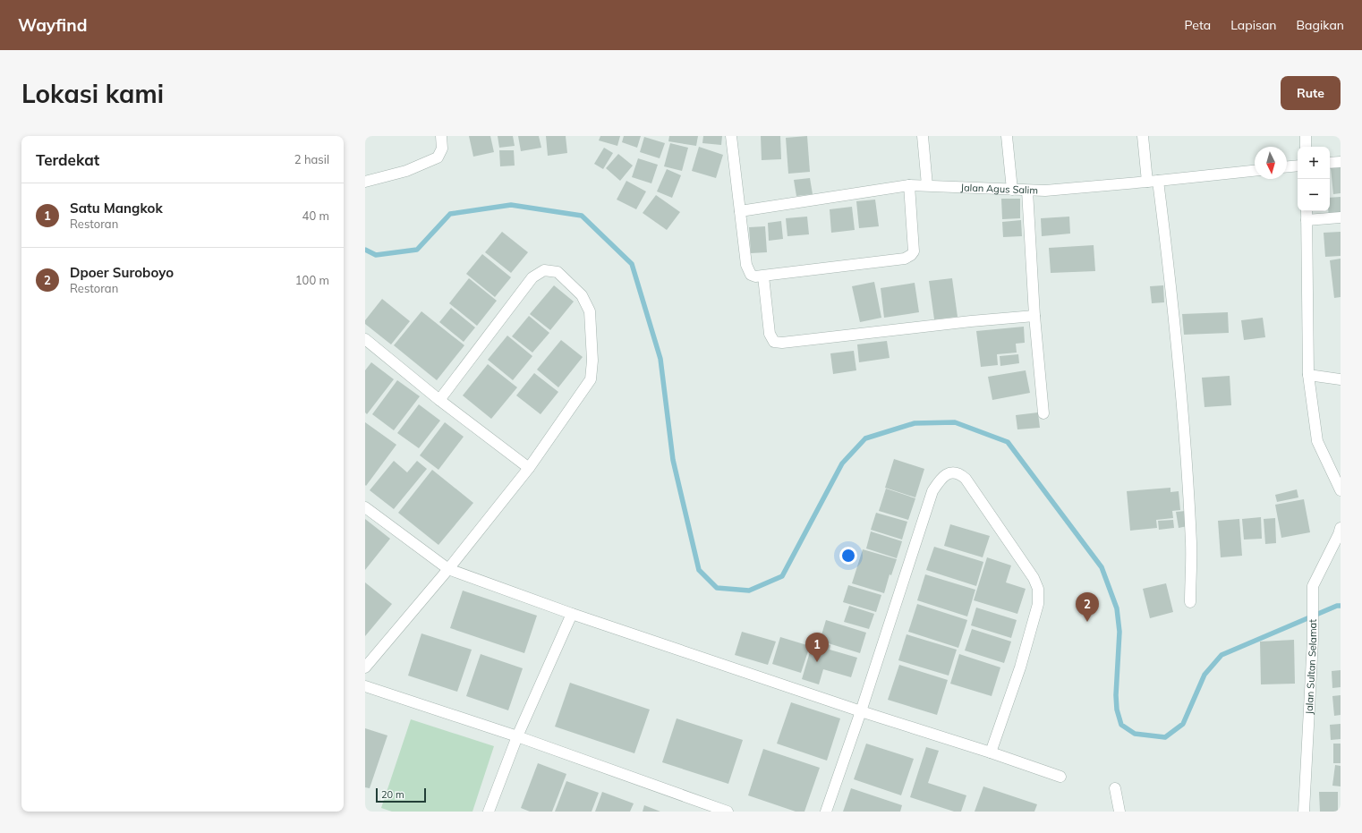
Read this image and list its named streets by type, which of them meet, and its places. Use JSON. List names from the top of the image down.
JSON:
{
  "streets": {
    "street": ["Jalan Agus Salim", "Jalan Sultan Selamat"]
  },
  "scale_bar": "20 m",
  "north": "bottom",
  "page": {
    "header": "Wayfind",
    "nav": ["Peta", "Lapisan", "Bagikan"],
    "buttons": "Rute",
    "title": "Lokasi kami",
    "heading": ["Terdekat", "2 hasil"],
    "map_buttons": ["+", "−"],
    "list": [
      {
        "mark": "1",
        "name": "Satu Mangkok",
        "note": "Restoran",
        "value": "40 m"
      },
      {
        "mark": "2",
        "name": "Dpoer Suroboyo",
        "note": "Restoran",
        "value": "100 m"
      }
    ],
    "pins": ["2", "1"],
    "scale": "20 m"
  }
}
